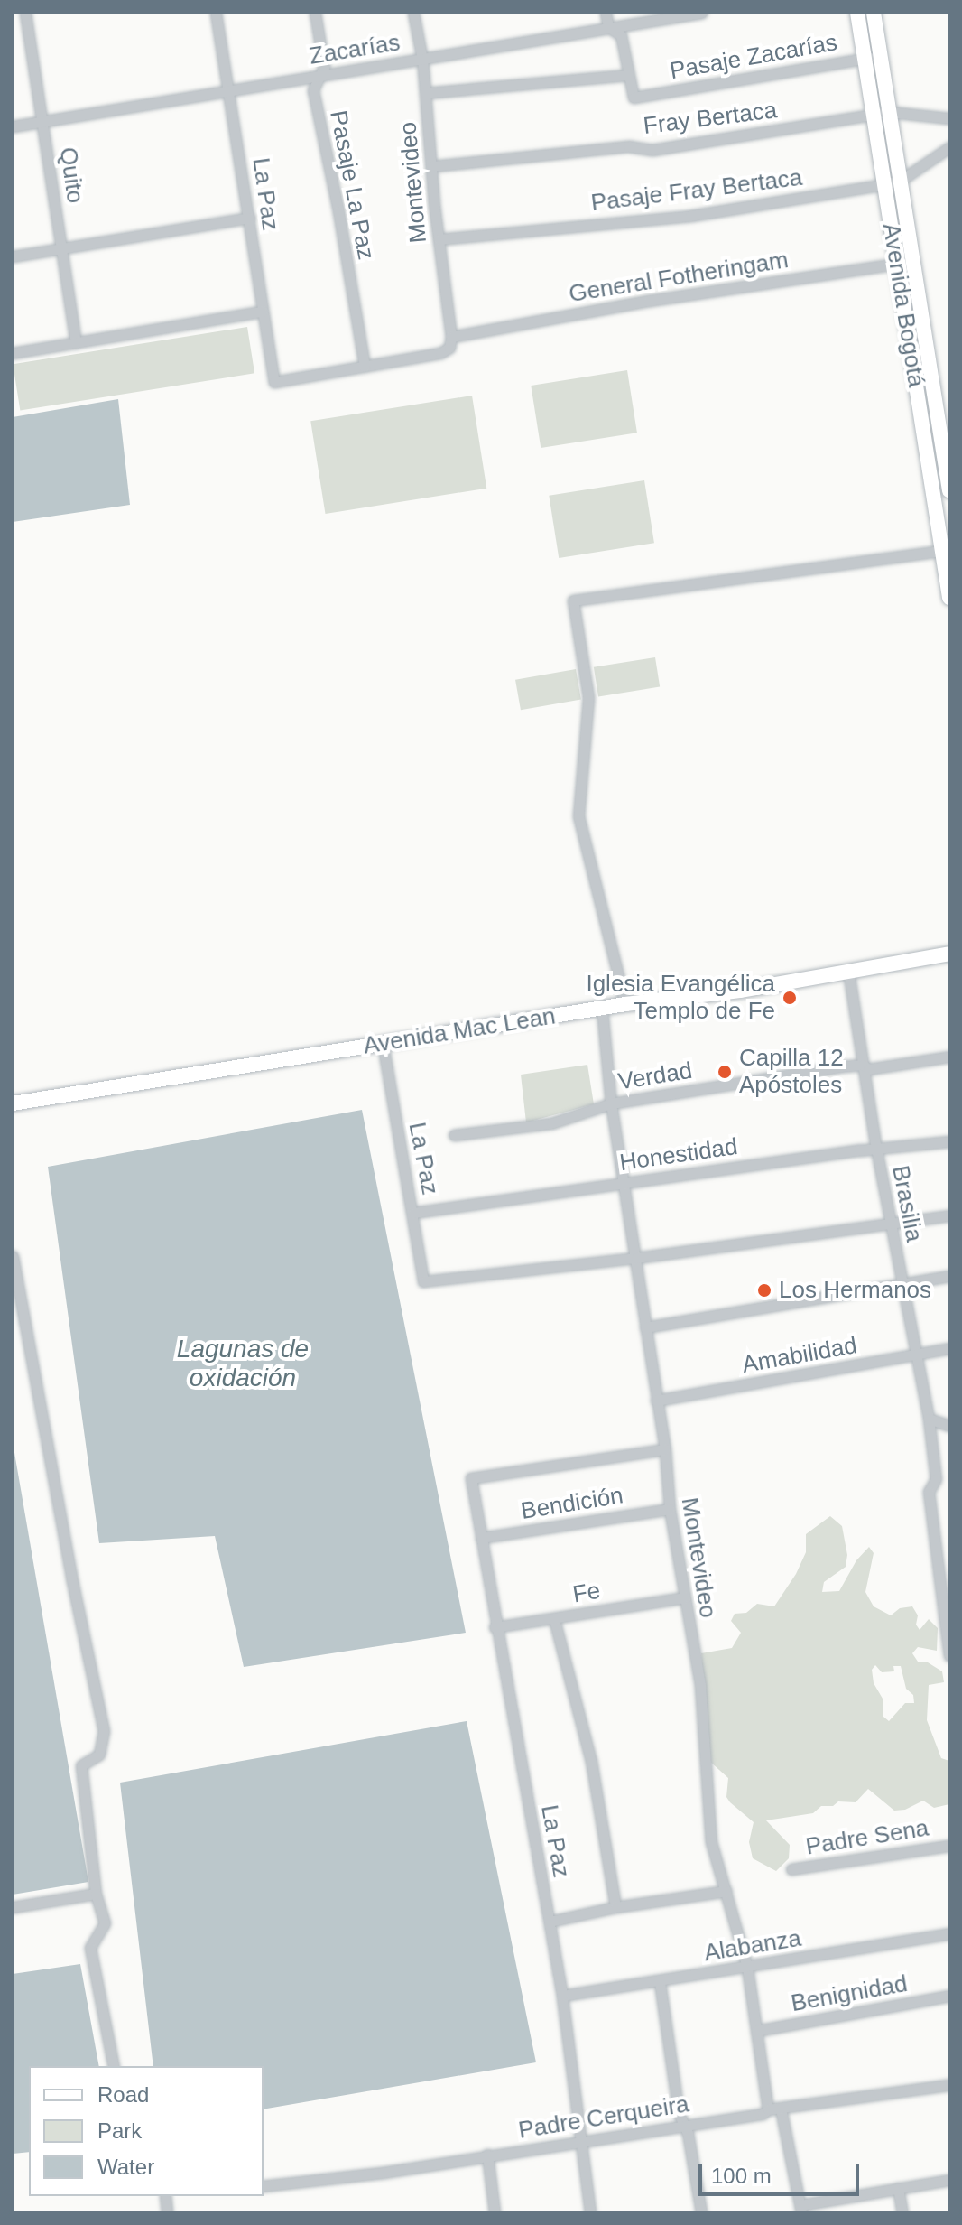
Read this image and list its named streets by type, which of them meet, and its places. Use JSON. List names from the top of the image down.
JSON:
{
  "streets": {
    "street": [
      "Zacarías",
      "Pasaje Zacarías",
      "Fray Bertaca",
      "Quito",
      "Montevideo",
      "Pasaje La Paz",
      "Pasaje Fray Bertaca",
      "La Paz",
      "General Fotheringam",
      "Avenida Bogotá",
      "Avenida Mac Lean",
      "Verdad",
      "Honestidad",
      "Brasilia",
      "Amabilidad",
      "Bendición",
      "Fe",
      "Padre Sena",
      "Alabanza",
      "Benignidad",
      "Padre Cerqueira"
    ]
  },
  "crossings": [
    ["Zacarías", "Quito"],
    ["Zacarías", "Montevideo"],
    ["Zacarías", "Pasaje La Paz"],
    ["Zacarías", "La Paz"],
    ["Pasaje Zacarías", "Avenida Bogotá"],
    ["Fray Bertaca", "Montevideo"],
    ["Fray Bertaca", "Avenida Bogotá"],
    ["Montevideo", "Pasaje Fray Bertaca"],
    ["Montevideo", "La Paz"],
    ["Montevideo", "General Fotheringam"],
    ["Montevideo", "Avenida Mac Lean"],
    ["Montevideo", "Verdad"],
    ["Montevideo", "Honestidad"],
    ["Montevideo", "Amabilidad"],
    ["Montevideo", "Bendición"],
    ["Montevideo", "Fe"],
    ["Montevideo", "Alabanza"],
    ["Montevideo", "Benignidad"],
    ["Montevideo", "Padre Cerqueira"],
    ["Pasaje La Paz", "General Fotheringam"],
    ["Pasaje Fray Bertaca", "Avenida Bogotá"],
    ["La Paz", "General Fotheringam"],
    ["La Paz", "Avenida Mac Lean"],
    ["La Paz", "Honestidad"],
    ["La Paz", "Bendición"],
    ["La Paz", "Fe"],
    ["La Paz", "Alabanza"],
    ["La Paz", "Padre Cerqueira"],
    ["General Fotheringam", "Avenida Bogotá"],
    ["Avenida Mac Lean", "Brasilia"],
    ["Verdad", "Brasilia"],
    ["Honestidad", "Brasilia"],
    ["Brasilia", "Amabilidad"]
  ],
  "water": ["Lagunas de oxidación"],
  "places": ["Iglesia Evangélica Templo de Fe", "Capilla 12 Apóstoles", "Los Hermanos"],
  "legend": ["Road", "Park", "Water"],
  "scale_bar": "100 m"
}
